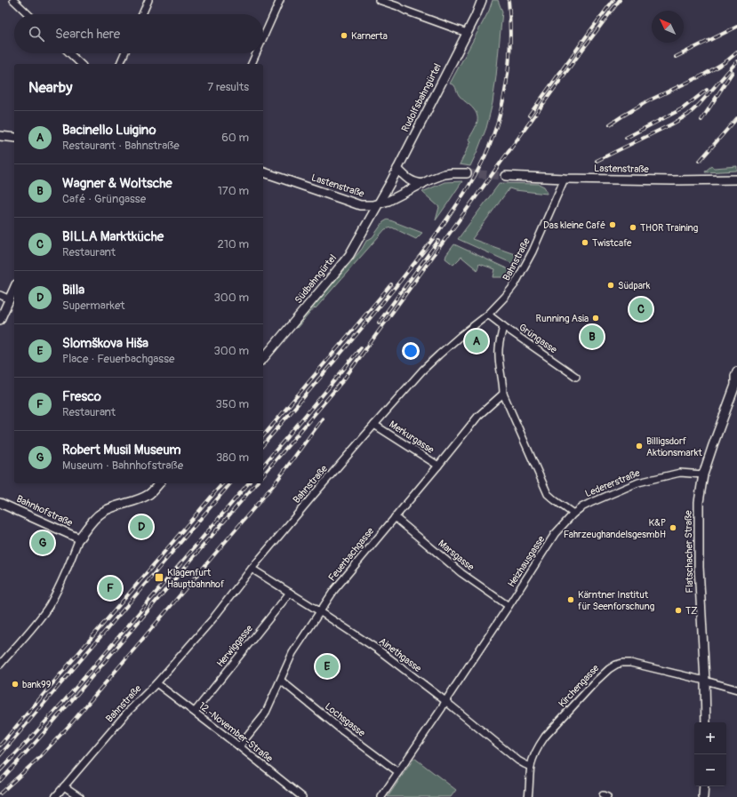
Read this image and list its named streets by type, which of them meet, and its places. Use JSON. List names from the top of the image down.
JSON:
{
  "streets": {
    "street": [
      "Rudolfsbahngürtel",
      "Lastenstraße",
      "Bahnstraße",
      "Südbahngürtel",
      "Grüngasse",
      "Merkurgasse",
      "Ledererstraße",
      "Bahnhofstraße",
      "Flatschacher Straße",
      "Feuerbachgasse",
      "Marsgasse",
      "Heizhausgasse",
      "Herwiggasse",
      "Ainethgasse",
      "Kirchengasse",
      "Lochsgasse",
      "12.-November-Straße"
    ]
  },
  "crossings": [
    ["Rudolfsbahngürtel", "Lastenstraße"],
    ["Rudolfsbahngürtel", "Südbahngürtel"],
    ["Lastenstraße", "Bahnstraße"],
    ["Lastenstraße", "Südbahngürtel"],
    ["Bahnstraße", "Grüngasse"],
    ["Bahnstraße", "Merkurgasse"],
    ["Bahnstraße", "Ainethgasse"],
    ["Bahnstraße", "12.-November-Straße"],
    ["Merkurgasse", "Feuerbachgasse"],
    ["Ledererstraße", "Flatschacher Straße"],
    ["Ledererstraße", "Heizhausgasse"],
    ["Flatschacher Straße", "Kirchengasse"],
    ["Feuerbachgasse", "Marsgasse"],
    ["Feuerbachgasse", "Ainethgasse"],
    ["Feuerbachgasse", "Lochsgasse"],
    ["Feuerbachgasse", "12.-November-Straße"],
    ["Marsgasse", "Heizhausgasse"],
    ["Heizhausgasse", "Ainethgasse"],
    ["Heizhausgasse", "Lochsgasse"],
    ["Herwiggasse", "Ainethgasse"],
    ["Herwiggasse", "12.-November-Straße"],
    ["Ainethgasse", "Kirchengasse"]
  ],
  "places": {
    "other": [
      "Karnerta",
      "Das kleine Café",
      "THOR Training",
      "Twistcafe",
      "Südpark",
      "Running Asia",
      "Billigsdorf Aktionsmarkt",
      "K&P FahrzeughandelsgesmbH",
      "Kärntner Institut für Seenforschung",
      "TZ",
      "bank99"
    ],
    "transit": ["Klagenfurt Hauptbahnhof"]
  },
  "north": "top left",
  "page": {
    "search": "Search here",
    "heading": ["Nearby", "7 results"],
    "list": [
      {
        "mark": "A",
        "name": "Bacinello Luigino",
        "note": "Restaurant · Bahnstraße",
        "value": "60 m"
      },
      {
        "mark": "B",
        "name": "Wagner & Woltsche",
        "note": "Café · Grüngasse",
        "value": "170 m"
      },
      {
        "mark": "C",
        "name": "BILLA Marktküche",
        "note": "Restaurant",
        "value": "210 m"
      },
      {
        "mark": "D",
        "name": "Billa",
        "note": "Supermarket",
        "value": "300 m"
      },
      {
        "mark": "E",
        "name": "Slomškova Hiša",
        "note": "Place · Feuerbachgasse",
        "value": "300 m"
      },
      {
        "mark": "F",
        "name": "Fresco",
        "note": "Restaurant",
        "value": "350 m"
      },
      {
        "mark": "G",
        "name": "Robert Musil Museum",
        "note": "Museum · Bahnhofstraße",
        "value": "380 m"
      }
    ],
    "pins": [
      "C",
      "B",
      "A",
      "D",
      "G",
      "F",
      "E"
    ],
    "map_buttons": ["+", "−"]
  }
}
